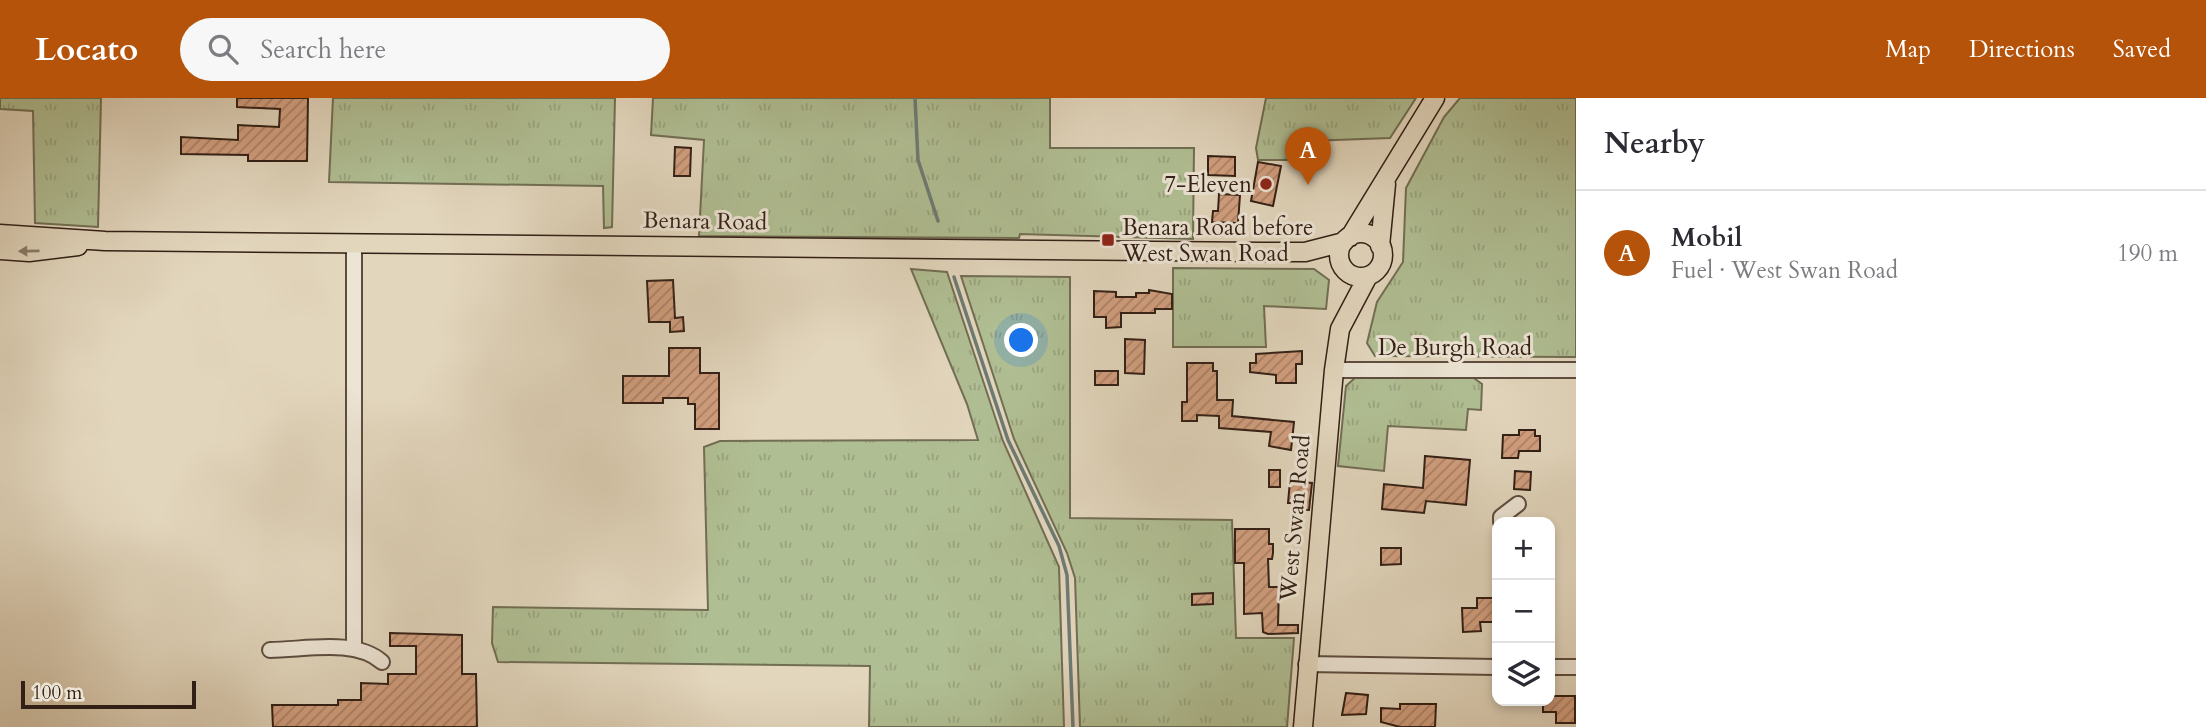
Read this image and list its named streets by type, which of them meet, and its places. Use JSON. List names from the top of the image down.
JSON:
{
  "streets": {
    "main road": ["Benara Road", "West Swan Road"],
    "street": ["De Burgh Road"]
  },
  "crossings": [
    ["Benara Road", "West Swan Road"],
    ["De Burgh Road", "West Swan Road"]
  ],
  "places": {
    "other": ["7-Eleven"],
    "transit": ["Benara Road before West Swan Road"]
  },
  "scale_bar": "100 m",
  "page": {
    "header": "Locato",
    "search": "Search here",
    "nav": ["Map", "Directions", "Saved"],
    "heading": "Nearby",
    "pins": "A",
    "list": [
      {
        "mark": "A",
        "name": "Mobil",
        "note": "Fuel · West Swan Road",
        "value": "190 m"
      }
    ],
    "map_buttons": ["+", "−"],
    "scale": "100 m"
  }
}
